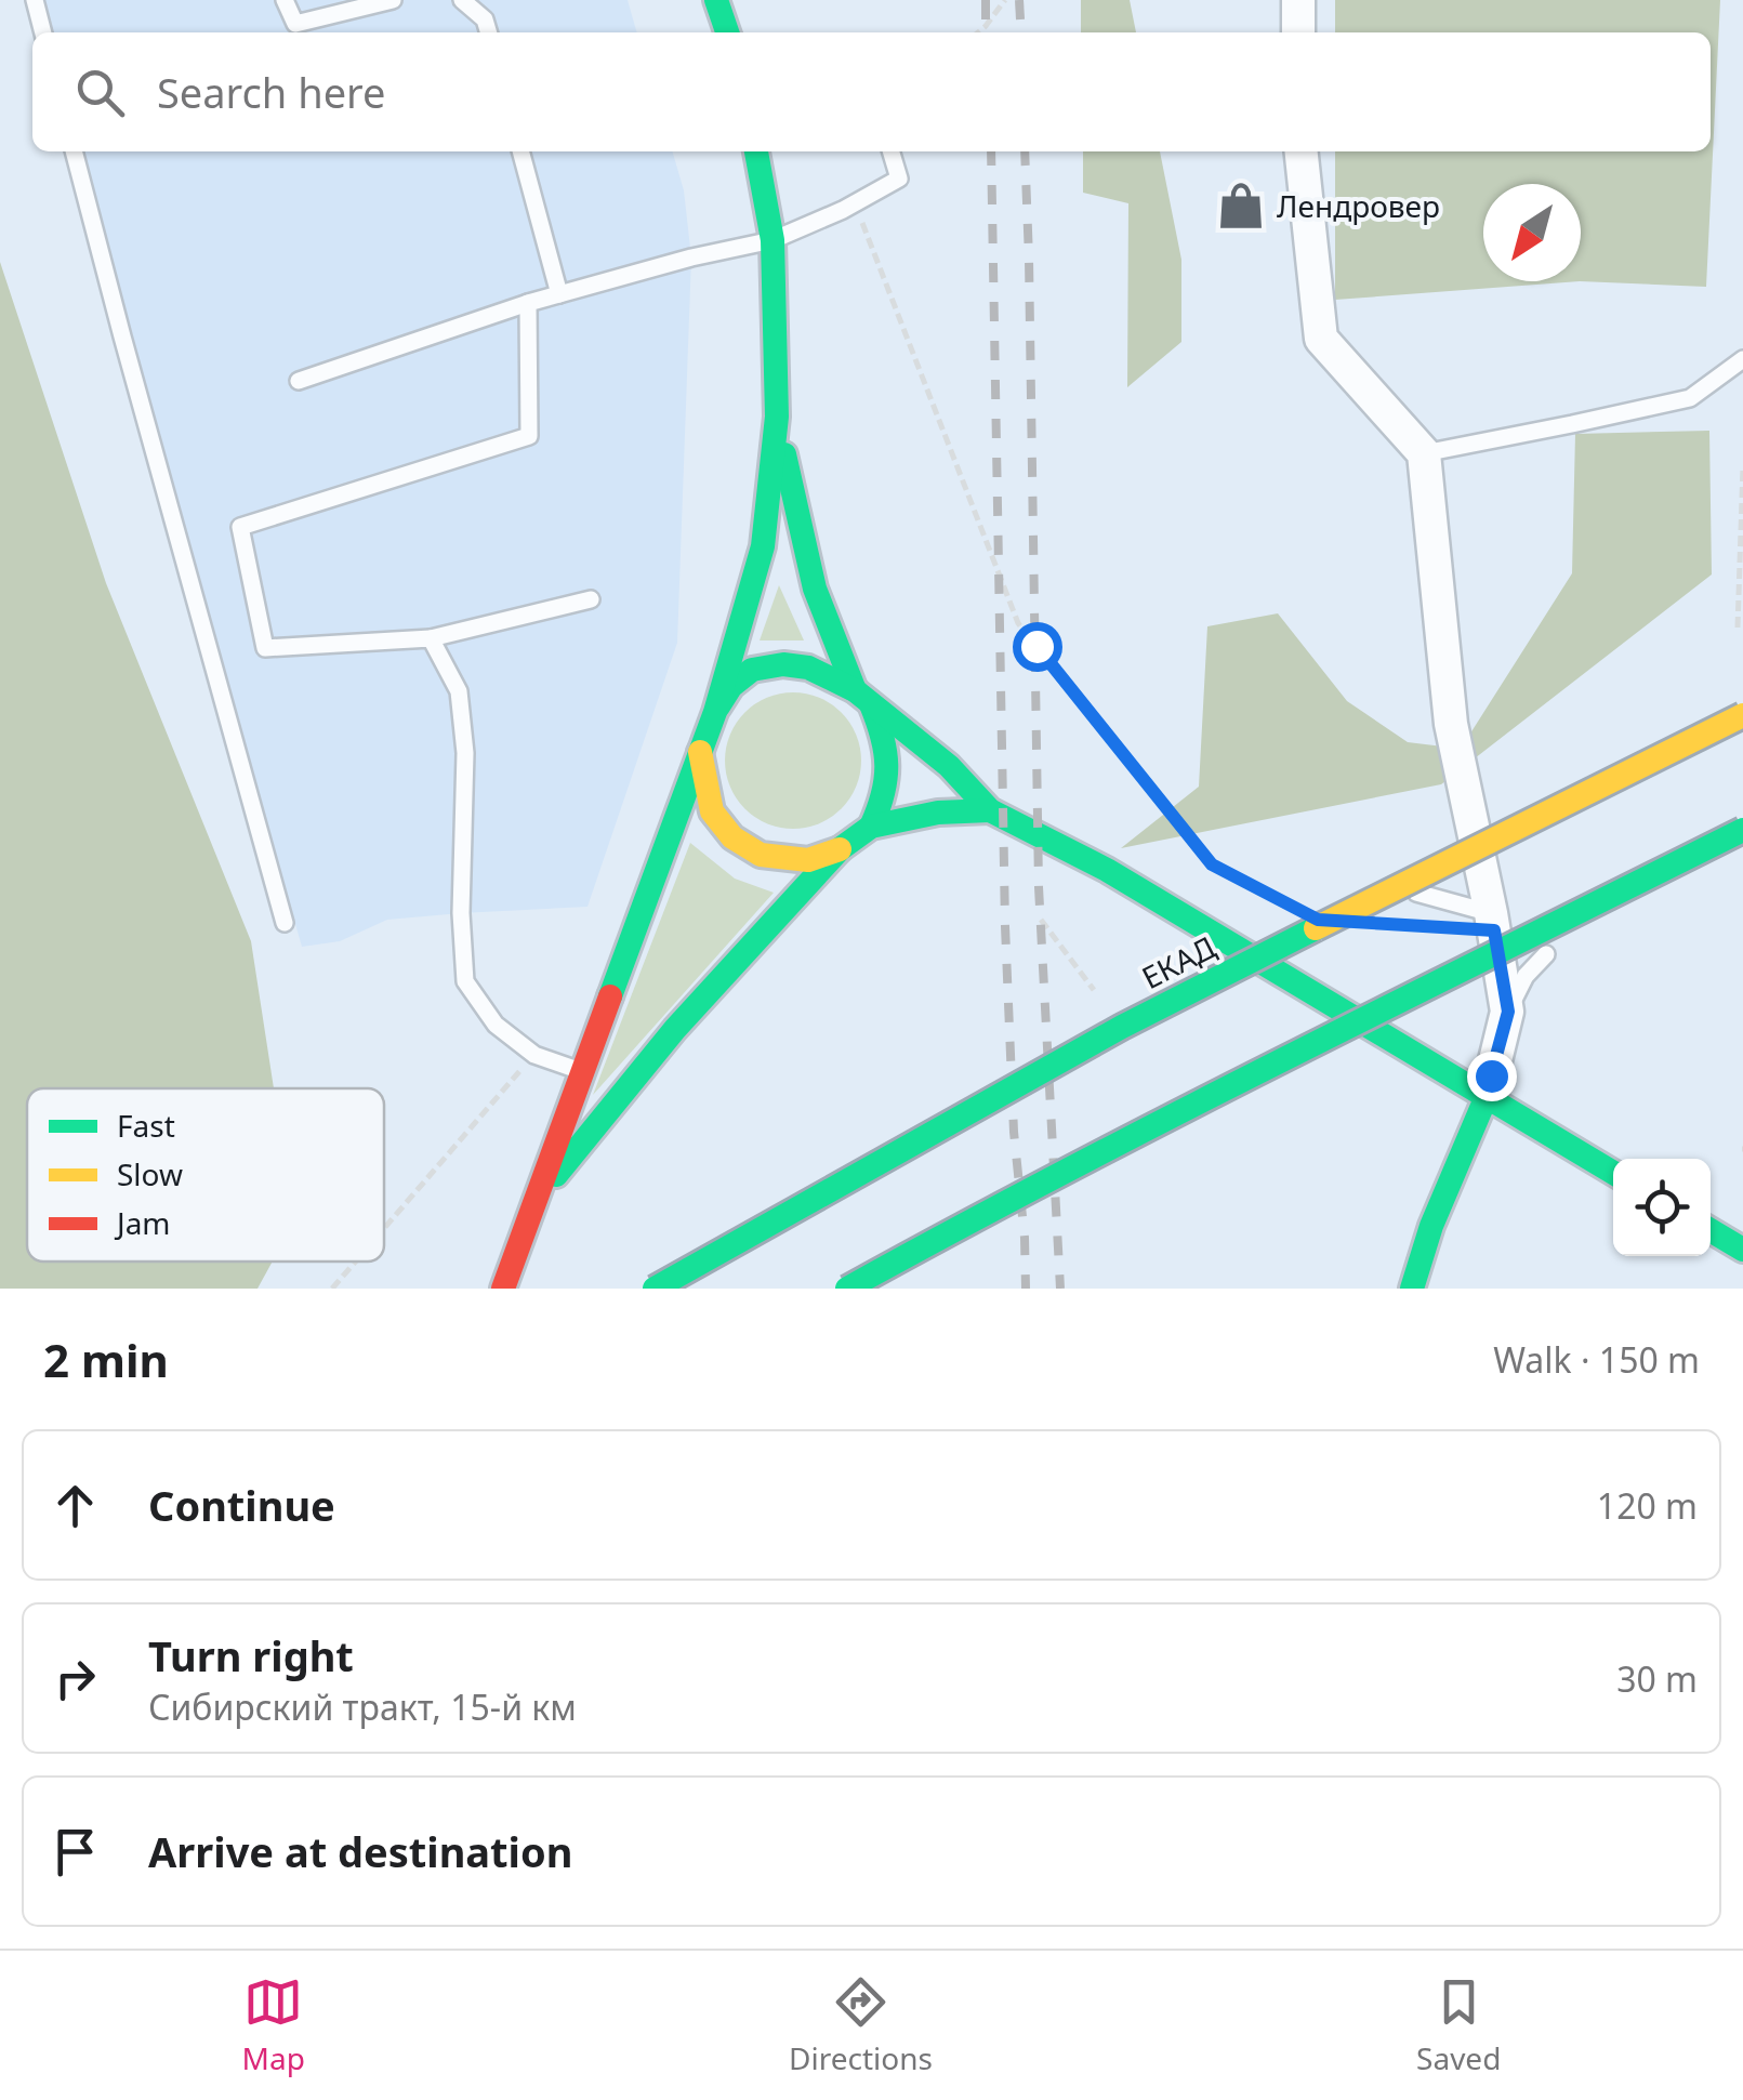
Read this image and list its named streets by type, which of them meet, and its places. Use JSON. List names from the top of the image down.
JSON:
{
  "streets": {
    "main road": ["ЕКАД"]
  },
  "places": {
    "shop": ["Лендровер"]
  },
  "legend": ["Fast", "Slow", "Jam"],
  "north": "bottom left",
  "page": {
    "search": "Search here",
    "heading": ["2 min", "Walk · 150 m"],
    "list": [
      ["Continue", "120 m"],
      ["Turn right", "Сибирский тракт, 15-й км", "30 m"],
      "Arrive at destination"
    ],
    "nav": ["Map", "Directions", "Saved"]
  }
}
